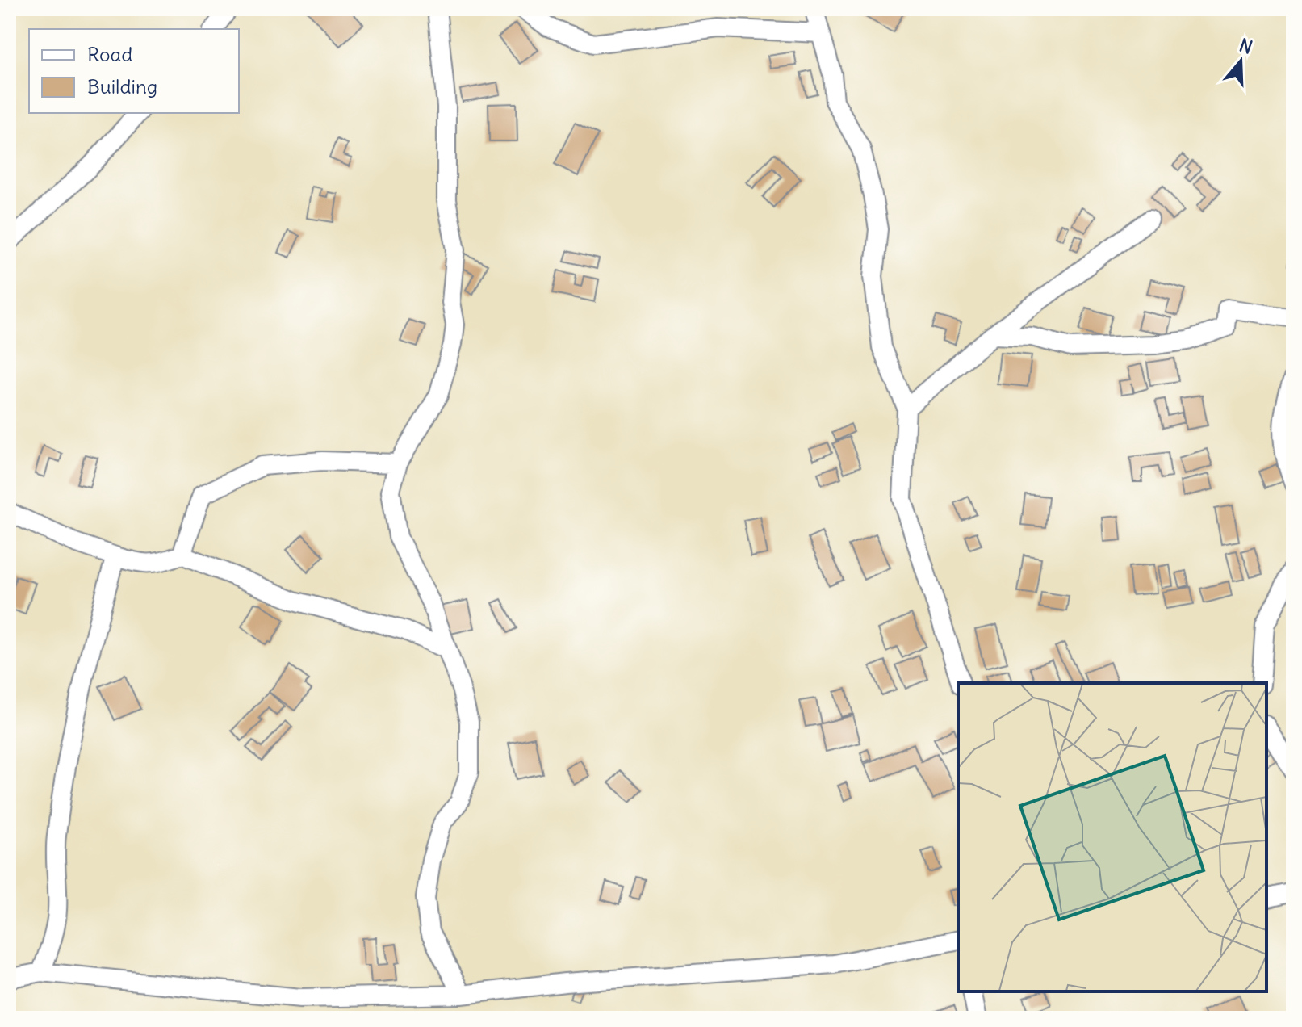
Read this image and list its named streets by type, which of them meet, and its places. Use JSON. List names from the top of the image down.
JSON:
{
  "legend": ["Road", "Building"],
  "north": "top"
}
